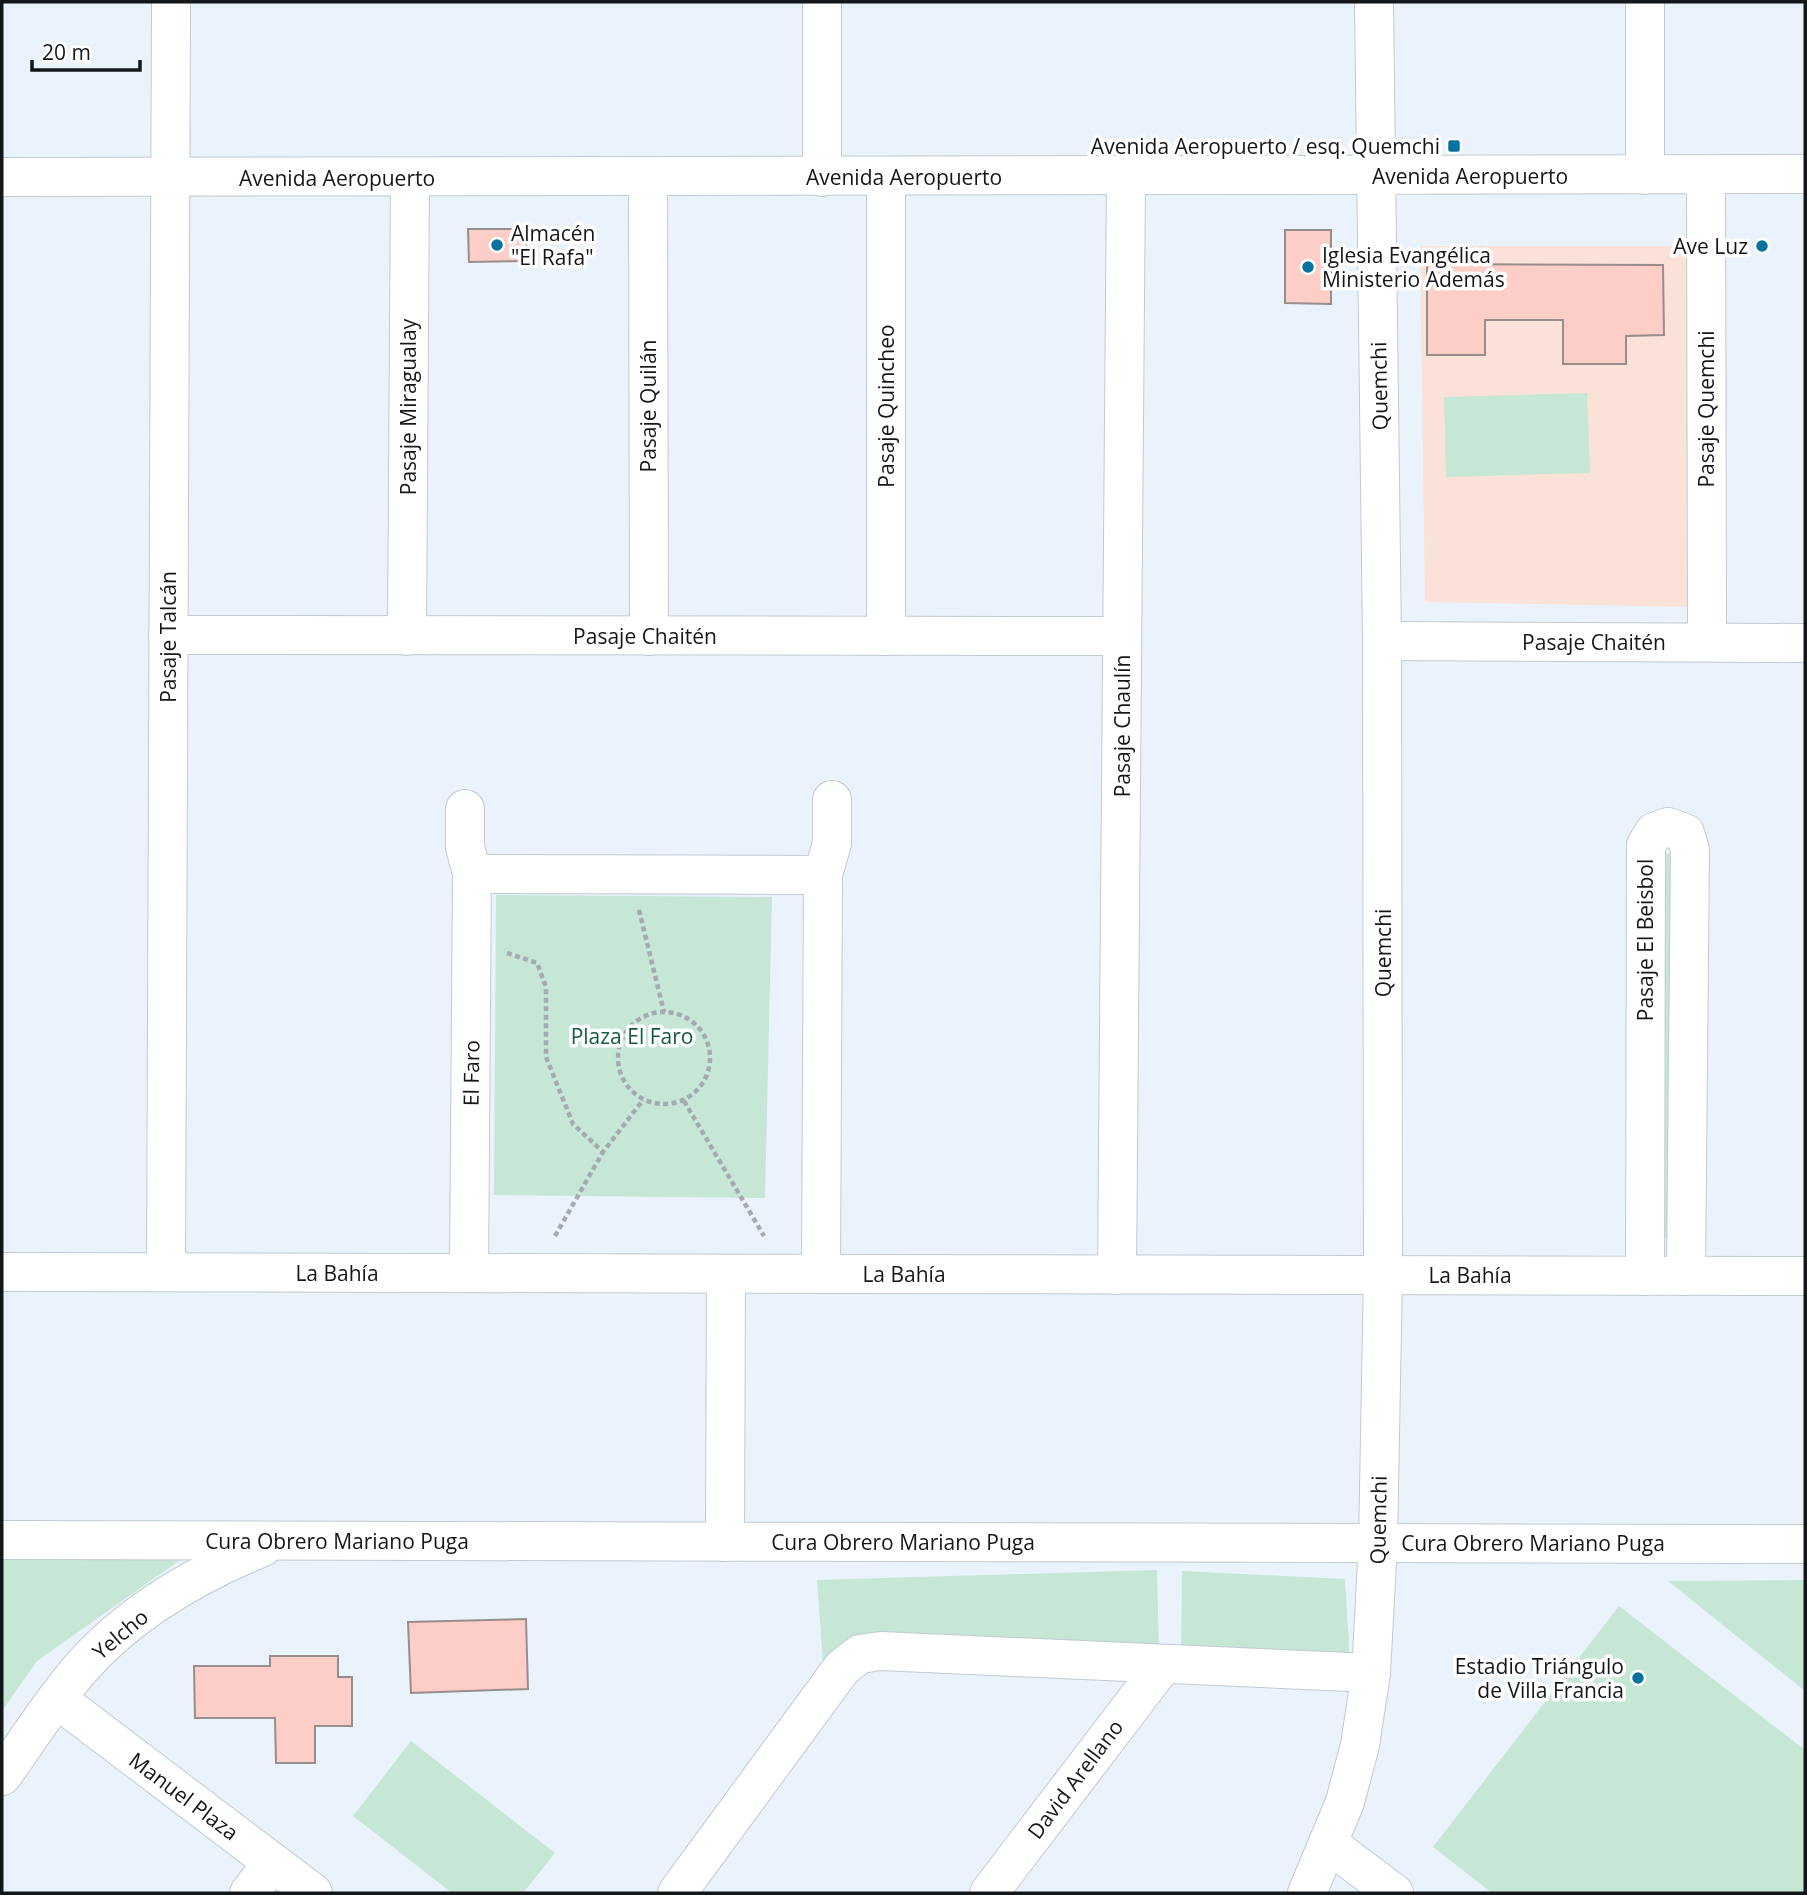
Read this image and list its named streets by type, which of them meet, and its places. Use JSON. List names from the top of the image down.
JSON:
{
  "streets": {
    "street": [
      "Avenida Aeropuerto",
      "Quemchi",
      "Pasaje Quilán",
      "Pasaje Quincheo",
      "Pasaje Miragualay",
      "Pasaje Quemchi",
      "Pasaje Chaitén",
      "Pasaje Talcán",
      "Pasaje Chaulín",
      "Pasaje El Beisbol",
      "El Faro",
      "La Bahía",
      "Cura Obrero Mariano Puga",
      "Yelcho",
      "David Arellano",
      "Manuel Plaza"
    ]
  },
  "crossings": [
    ["Avenida Aeropuerto", "Quemchi"],
    ["Avenida Aeropuerto", "Pasaje Quilán"],
    ["Avenida Aeropuerto", "Pasaje Quincheo"],
    ["Avenida Aeropuerto", "Pasaje Miragualay"],
    ["Avenida Aeropuerto", "Pasaje Quemchi"],
    ["Avenida Aeropuerto", "Pasaje Talcán"],
    ["Avenida Aeropuerto", "Pasaje Chaulín"],
    ["Quemchi", "Pasaje Chaitén"],
    ["Quemchi", "La Bahía"],
    ["Quemchi", "Cura Obrero Mariano Puga"],
    ["Pasaje Quilán", "Pasaje Chaitén"],
    ["Pasaje Quincheo", "Pasaje Chaitén"],
    ["Pasaje Miragualay", "Pasaje Chaitén"],
    ["Pasaje Quemchi", "Pasaje Chaitén"],
    ["Pasaje Chaitén", "Pasaje Talcán"],
    ["Pasaje Chaitén", "Pasaje Chaulín"],
    ["Pasaje Talcán", "La Bahía"],
    ["Pasaje Chaulín", "La Bahía"],
    ["Pasaje El Beisbol", "La Bahía"],
    ["El Faro", "La Bahía"],
    ["Cura Obrero Mariano Puga", "Yelcho"],
    ["Yelcho", "Manuel Plaza"]
  ],
  "parks": ["Plaza El Faro"],
  "places": {
    "transit": ["Avenida Aeropuerto / esq. Quemchi"],
    "other": [
      "Almacén \"El Rafa\"",
      "Ave Luz",
      "Iglesia Evangélica Ministerio Además",
      "Estadio Triángulo de Villa Francia"
    ]
  },
  "scale_bar": "20 m"
}
